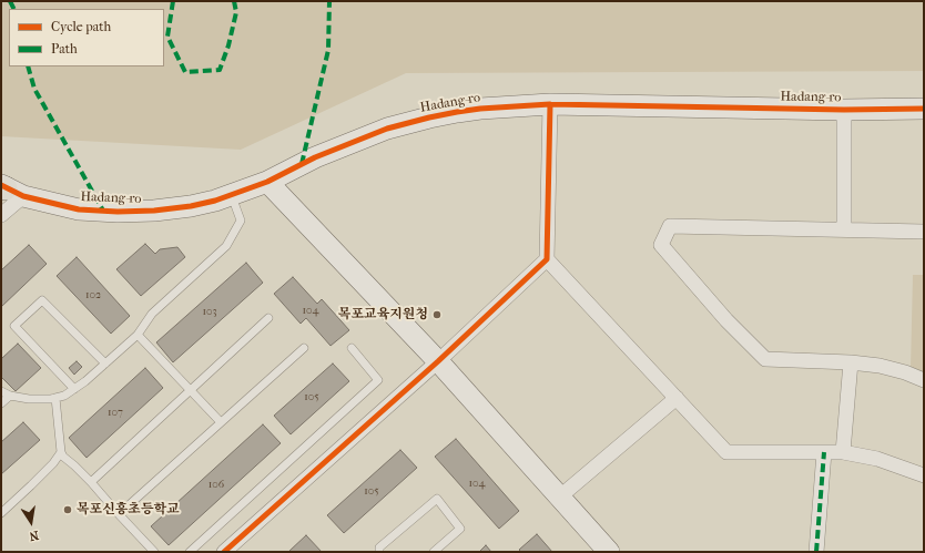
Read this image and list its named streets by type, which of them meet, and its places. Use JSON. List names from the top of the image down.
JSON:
{
  "streets": {
    "street": ["Hadang-ro"]
  },
  "places": ["목포교육지원청", "목포신흥초등학교"],
  "house_numbers": [
    "102",
    "104",
    "103",
    "105",
    "107",
    "104",
    "106",
    "105"
  ],
  "legend": ["Cycle path", "Path"],
  "north": "bottom"
}
